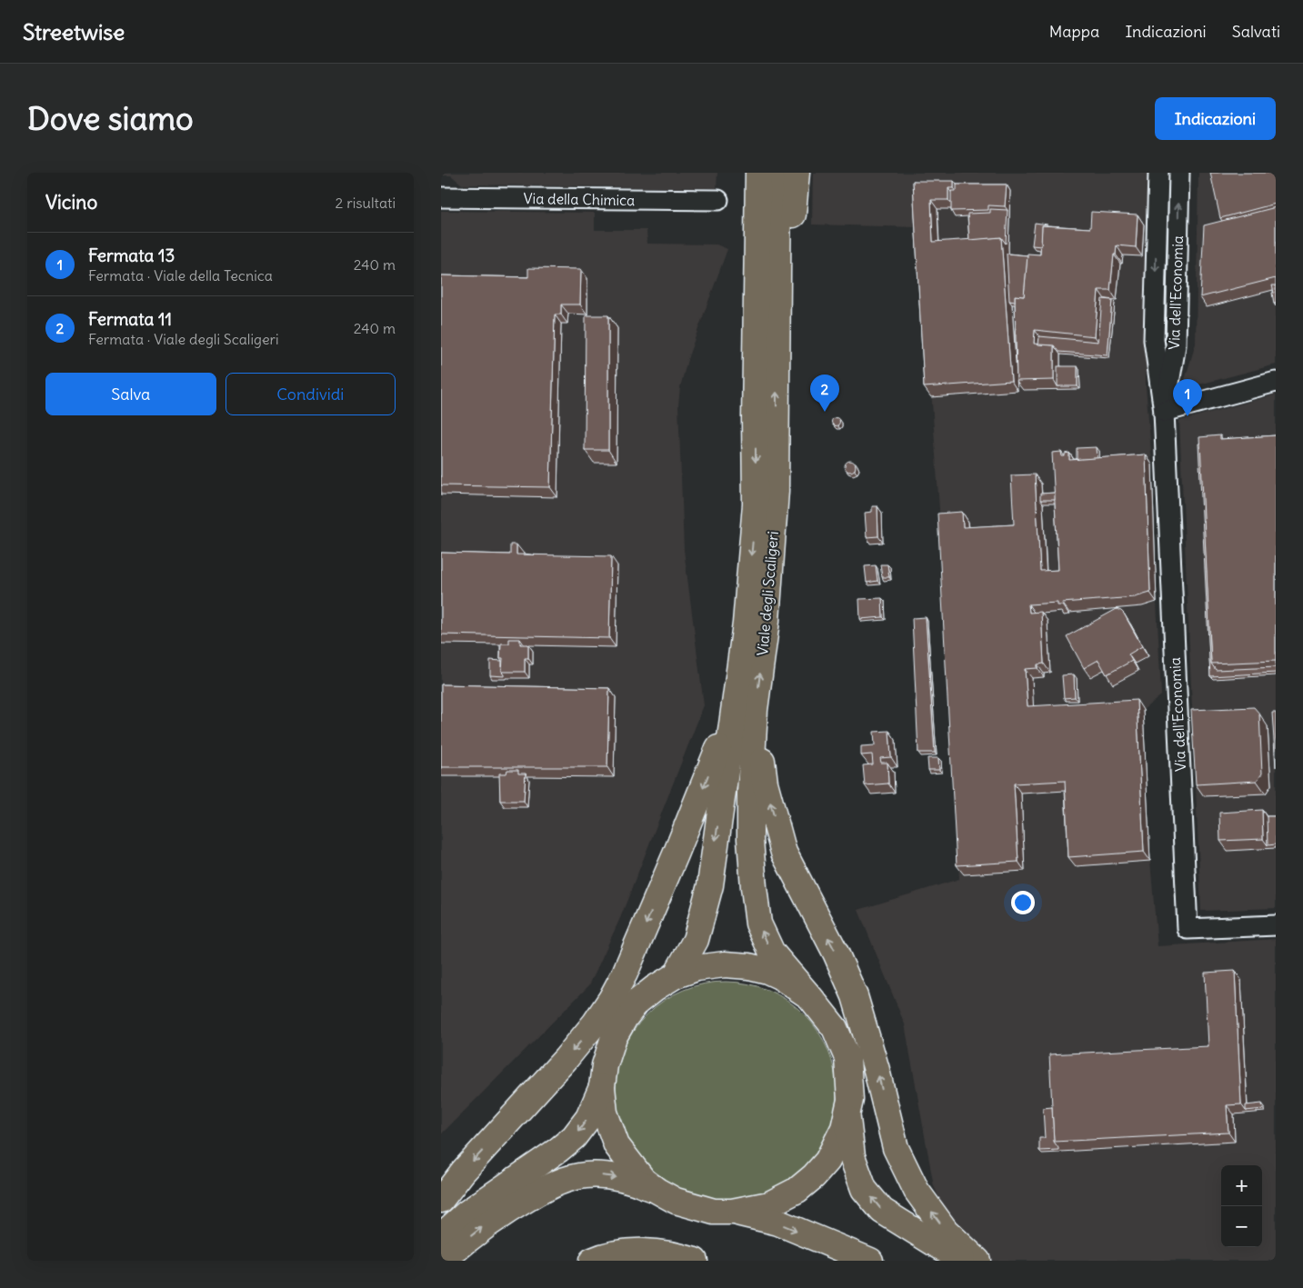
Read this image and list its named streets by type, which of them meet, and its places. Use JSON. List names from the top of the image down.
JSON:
{
  "streets": {
    "highway": ["Viale degli Scaligeri"],
    "street": ["Via della Chimica", "Via dell'Economia"]
  },
  "page": {
    "header": "Streetwise",
    "nav": ["Mappa", "Indicazioni", "Salvati"],
    "buttons": [
      "Indicazioni",
      ["Salva", "Condividi"]
    ],
    "title": "Dove siamo",
    "heading": ["Vicino", "2 risultati"],
    "list": [
      {
        "mark": "1",
        "name": "Fermata 13",
        "note": "Fermata · Viale della Tecnica",
        "value": "240 m"
      },
      {
        "mark": "2",
        "name": "Fermata 11",
        "note": "Fermata · Viale degli Scaligeri",
        "value": "240 m"
      }
    ],
    "pins": ["2", "1"],
    "map_buttons": ["+", "−"]
  }
}
